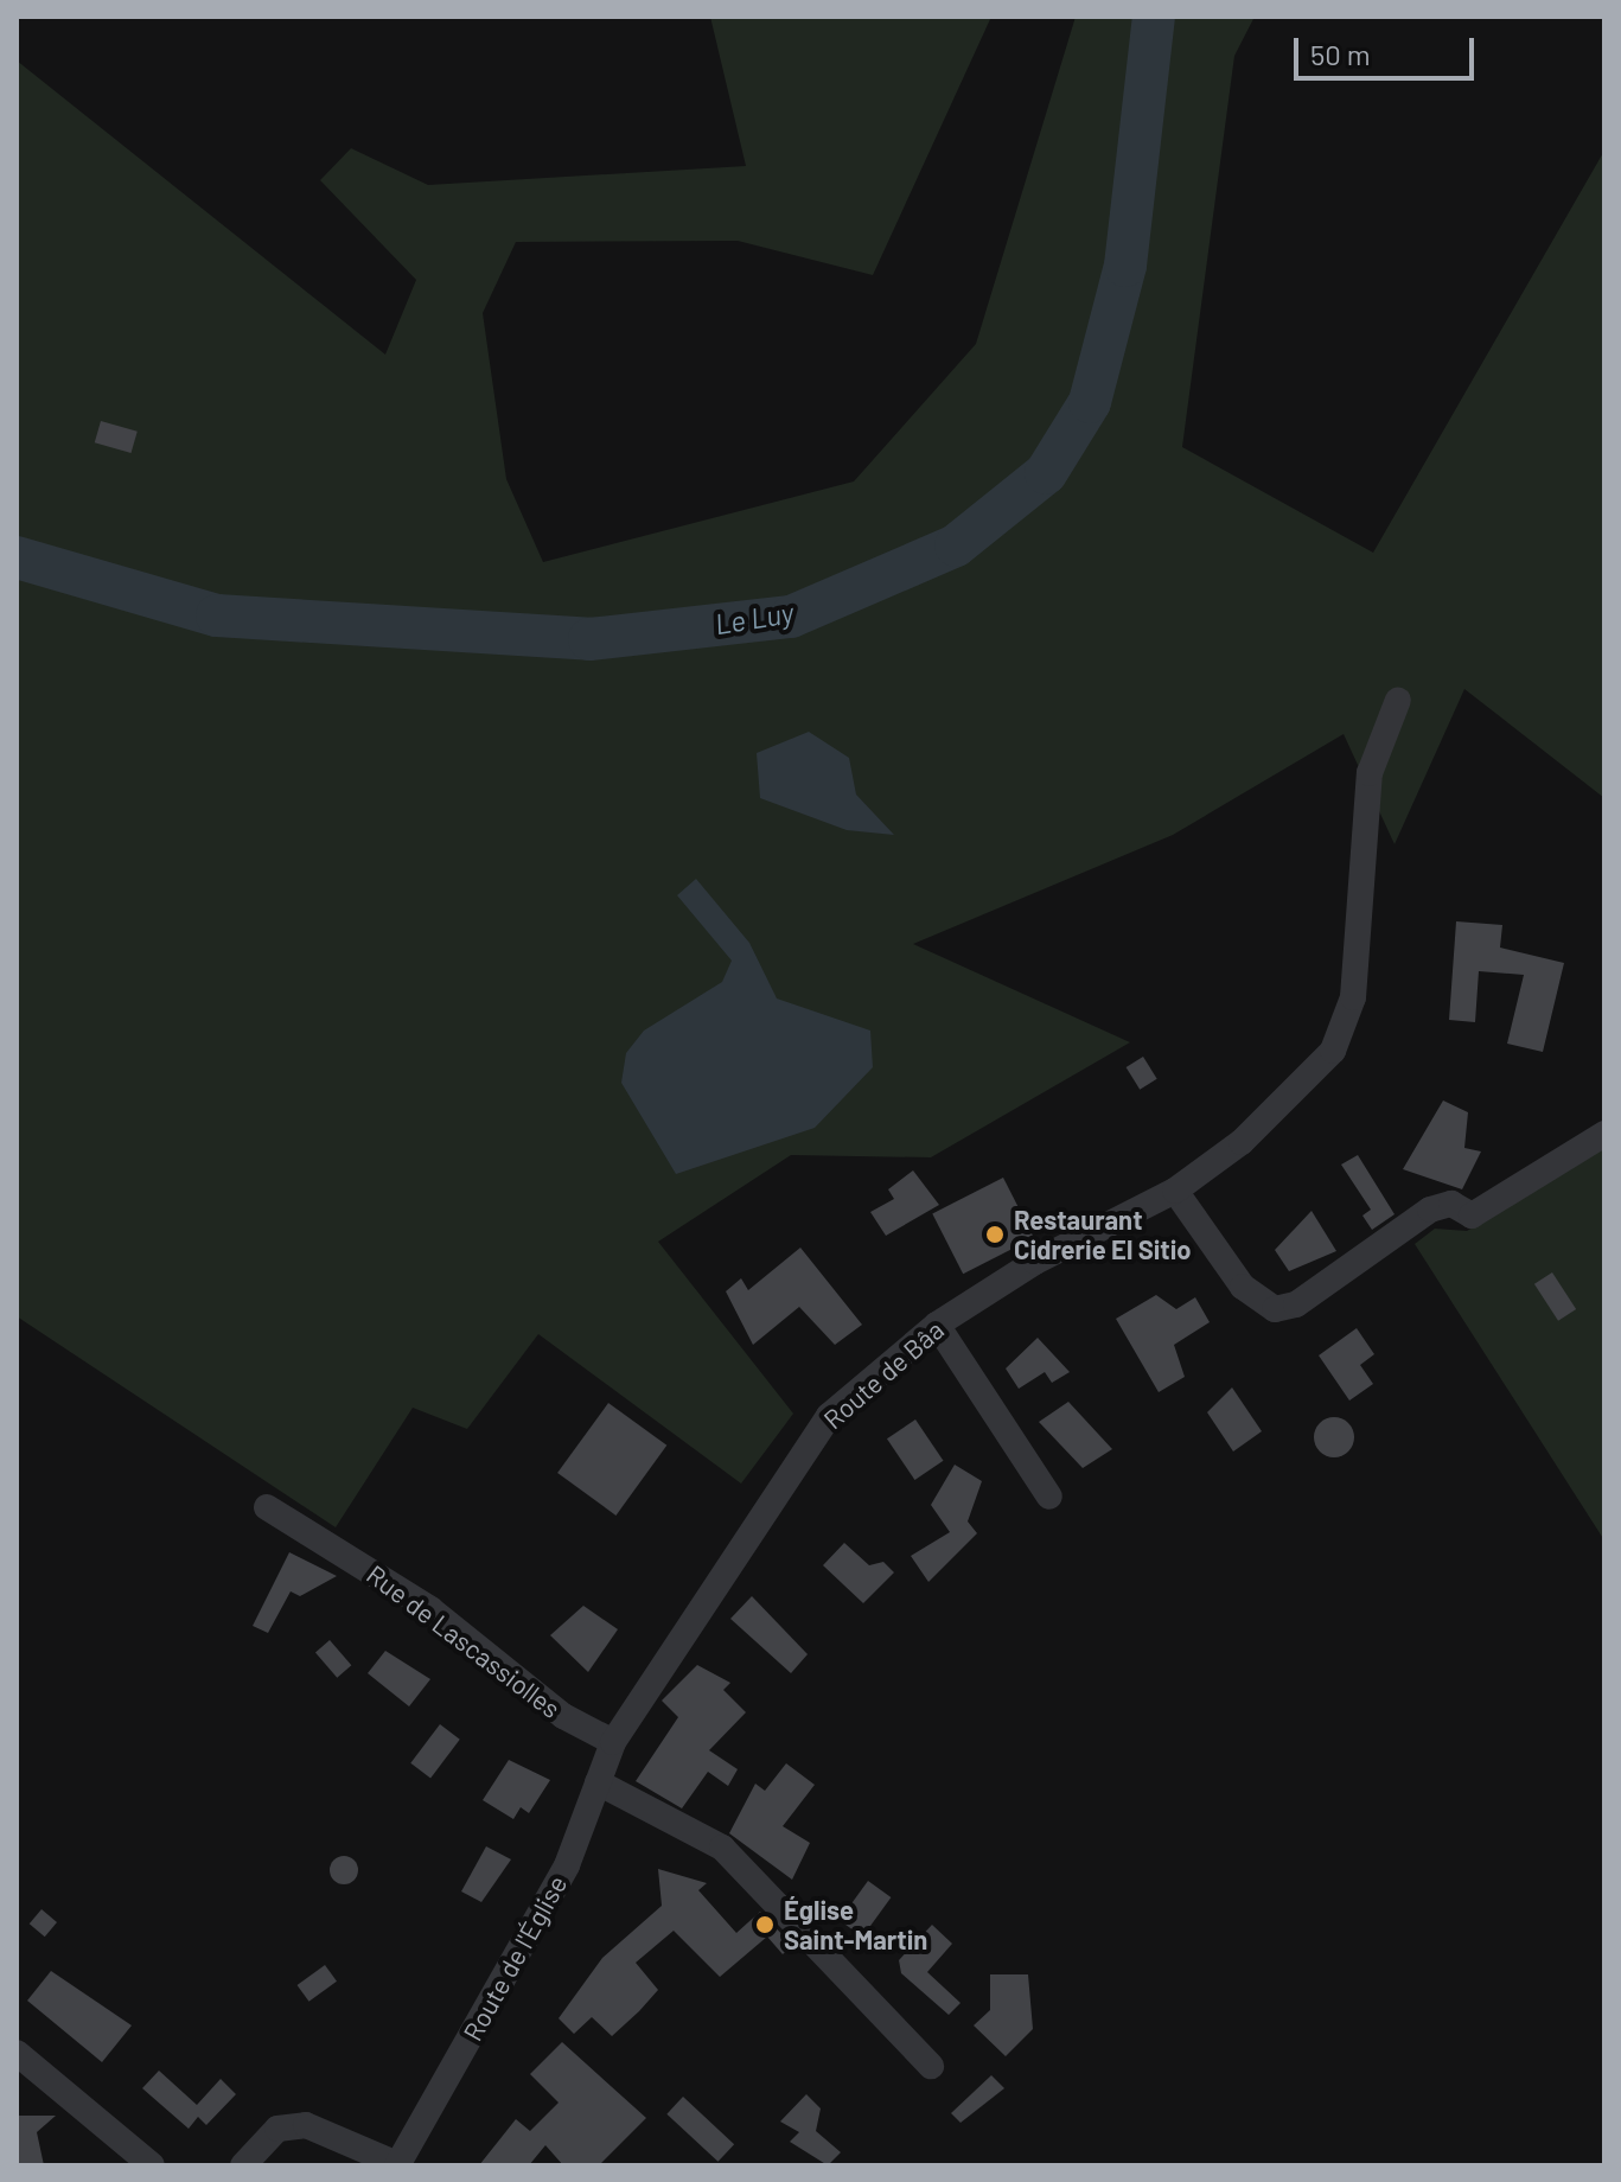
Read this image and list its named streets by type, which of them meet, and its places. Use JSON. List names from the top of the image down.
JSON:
{
  "streets": {
    "street": ["Route de Bâa", "Rue de Lascassiolles", "Route de l'Église"]
  },
  "crossings": [
    ["Route de Bâa", "Rue de Lascassiolles"],
    ["Route de Bâa", "Route de l'Église"],
    ["Rue de Lascassiolles", "Route de l'Église"]
  ],
  "water": ["Le Luy"],
  "places": ["Restaurant Cidrerie El Sitio", "Église Saint-Martin"],
  "scale_bar": "50 m"
}
